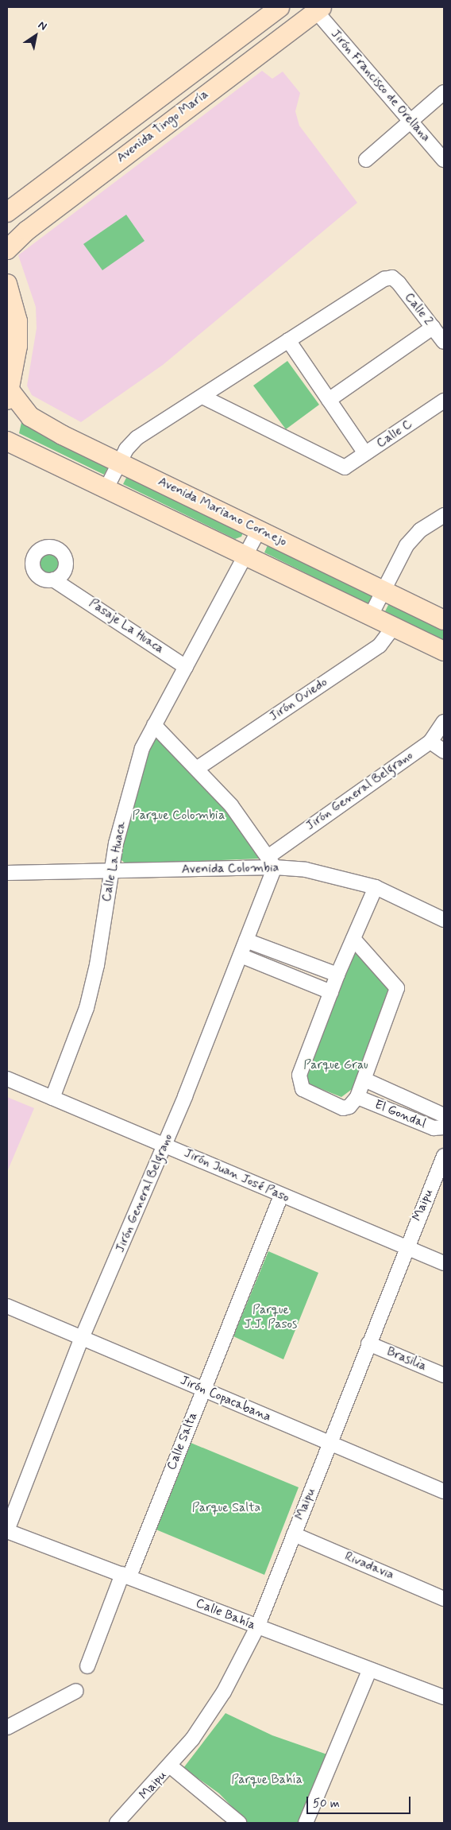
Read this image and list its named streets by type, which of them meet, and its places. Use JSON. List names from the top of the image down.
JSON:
{
  "streets": {
    "main road": ["Avenida Tingo María", "Avenida Mariano Cornejo"],
    "street": [
      "Jirón Francisco de Orellana",
      "Calle 2",
      "Calle C",
      "Pasaje La Huaca",
      "Jirón Oviedo",
      "Jirón General Belgrano",
      "Calle La Huaca",
      "Avenida Colombia",
      "El Gondal",
      "Jirón Juan José Paso",
      "Maipu",
      "Brasilia",
      "Jirón Copacabana",
      "Calle Salta",
      "Rivadavia",
      "Calle Bahía"
    ]
  },
  "crossings": [
    ["Jirón Francisco de Orellana", "Avenida Tingo María"],
    ["Avenida Mariano Cornejo", "Calle La Huaca"],
    ["Pasaje La Huaca", "Calle La Huaca"],
    ["Jirón General Belgrano", "Avenida Colombia"],
    ["Jirón General Belgrano", "Jirón Juan José Paso"],
    ["Jirón General Belgrano", "Jirón Copacabana"],
    ["Jirón General Belgrano", "Calle Bahía"],
    ["Calle La Huaca", "Avenida Colombia"],
    ["Calle La Huaca", "Jirón Juan José Paso"],
    ["Jirón Juan José Paso", "Maipu"],
    ["Jirón Juan José Paso", "Calle Salta"],
    ["Maipu", "Brasilia"],
    ["Maipu", "Jirón Copacabana"],
    ["Maipu", "Rivadavia"],
    ["Maipu", "Calle Bahía"],
    ["Jirón Copacabana", "Calle Salta"],
    ["Calle Salta", "Calle Bahía"]
  ],
  "parks": [
    "Parque Colombia",
    "Parque Grau",
    "Parque J.J. Pasos",
    "Parque Salta",
    "Parque Bahía"
  ],
  "scale_bar": "50 m",
  "north": "top right"
}
